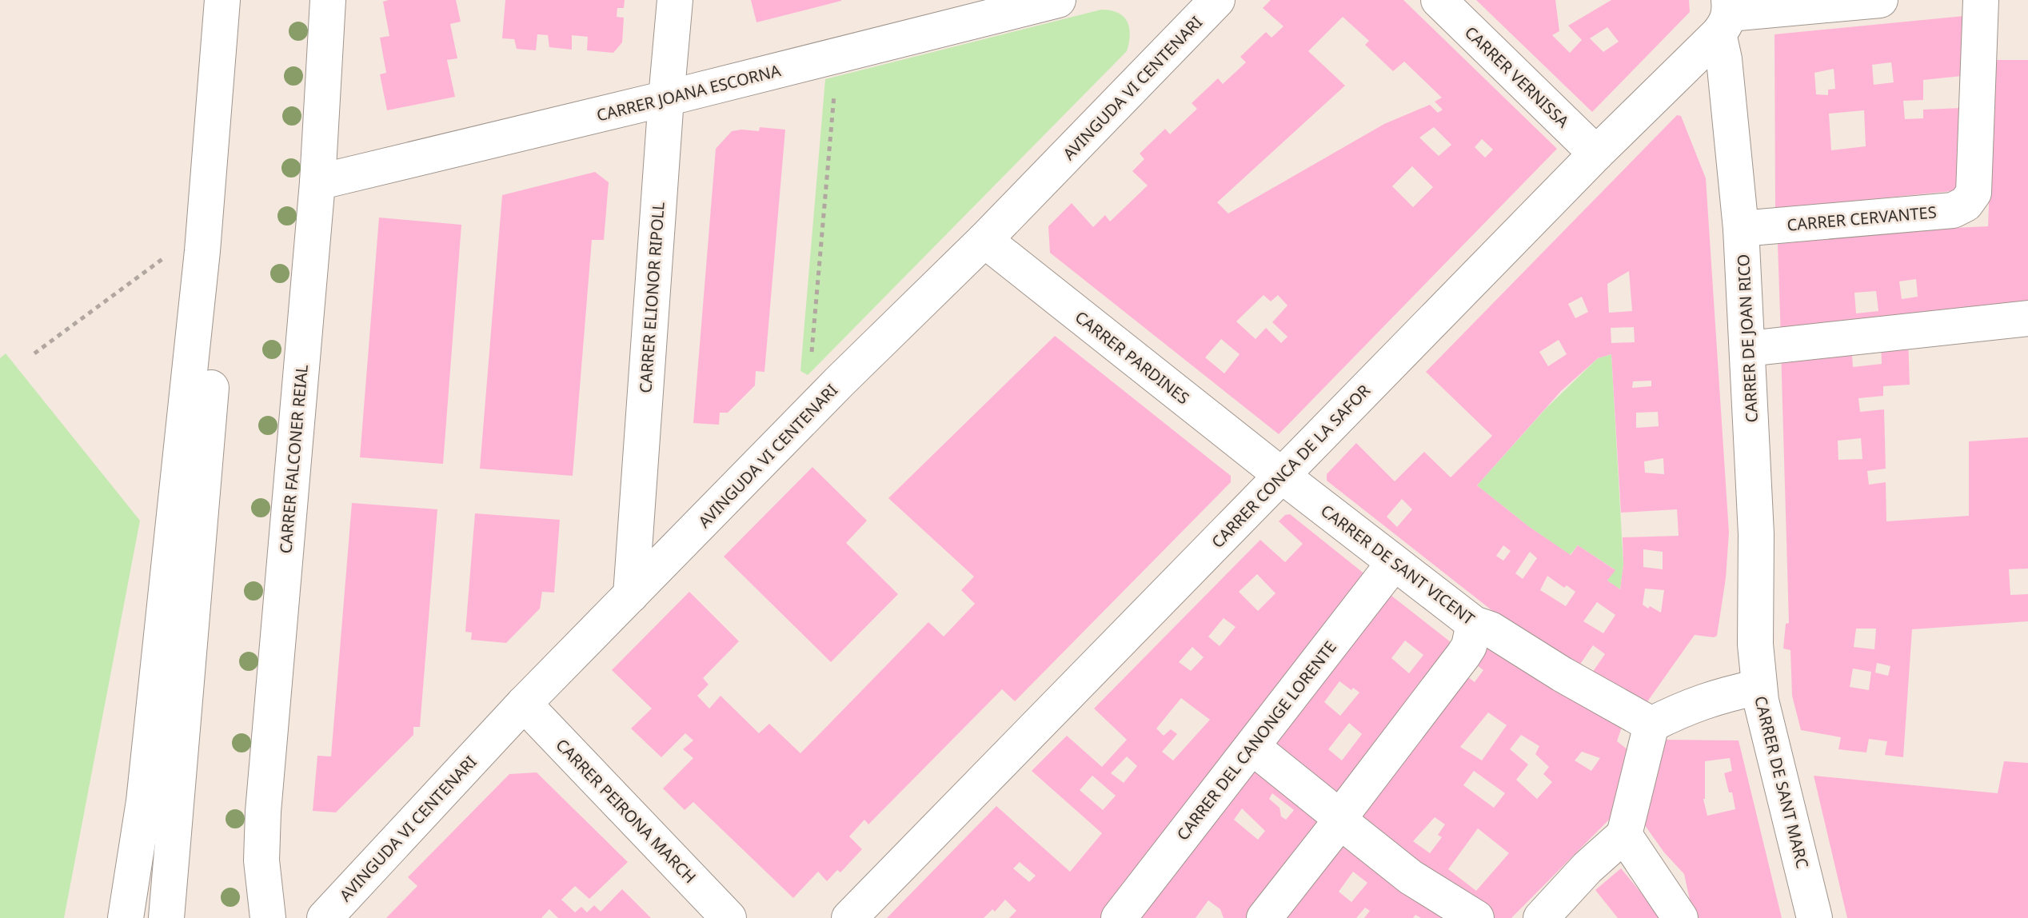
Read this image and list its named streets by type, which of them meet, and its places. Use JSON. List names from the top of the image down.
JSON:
{
  "streets": {
    "street": [
      "CARRER VERNISSA",
      "AVINGUDA VI CENTENARI",
      "CARRER JOANA ESCORNA",
      "CARRER CERVANTES",
      "CARRER ELIONOR RIPOLL",
      "CARRER DE JOAN RICO",
      "CARRER PARDINES",
      "CARRER FALCONER REIAL",
      "CARRER CONCA DE LA SAFOR",
      "CARRER DE SANT VICENT",
      "CARRER DEL CANONGE LORENTE",
      "CARRER DE SANT MARC",
      "CARRER PEIRONA MARCH"
    ]
  },
  "crossings": [
    ["CARRER VERNISSA", "CARRER CONCA DE LA SAFOR"],
    ["AVINGUDA VI CENTENARI", "CARRER ELIONOR RIPOLL"],
    ["AVINGUDA VI CENTENARI", "CARRER PARDINES"],
    ["AVINGUDA VI CENTENARI", "CARRER PEIRONA MARCH"],
    ["CARRER JOANA ESCORNA", "CARRER ELIONOR RIPOLL"],
    ["CARRER JOANA ESCORNA", "CARRER FALCONER REIAL"],
    ["CARRER CERVANTES", "CARRER DE JOAN RICO"],
    ["CARRER DE JOAN RICO", "CARRER CONCA DE LA SAFOR"],
    ["CARRER DE JOAN RICO", "CARRER DE SANT MARC"],
    ["CARRER PARDINES", "CARRER CONCA DE LA SAFOR"],
    ["CARRER PARDINES", "CARRER DE SANT VICENT"],
    ["CARRER CONCA DE LA SAFOR", "CARRER DE SANT VICENT"],
    ["CARRER DE SANT VICENT", "CARRER DEL CANONGE LORENTE"]
  ]
}
